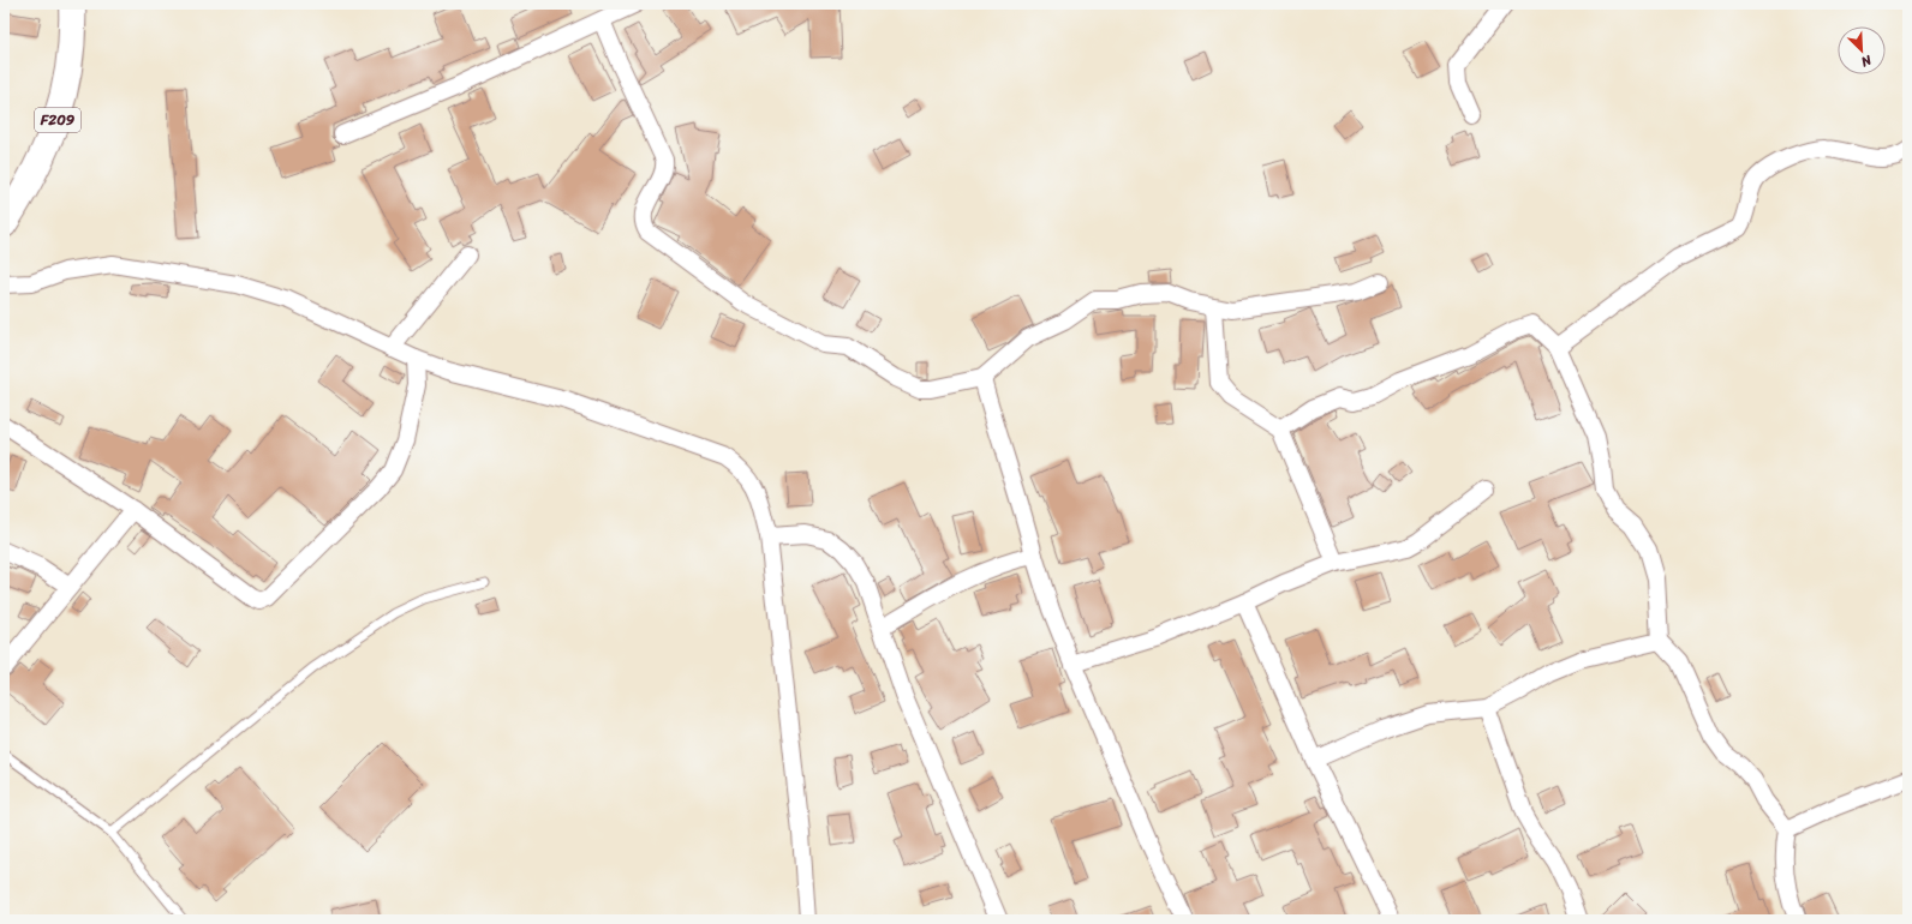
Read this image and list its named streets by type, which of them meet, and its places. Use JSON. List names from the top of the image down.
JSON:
{
  "streets": {
    "main road": ["F209"]
  },
  "north": "bottom right"
}
